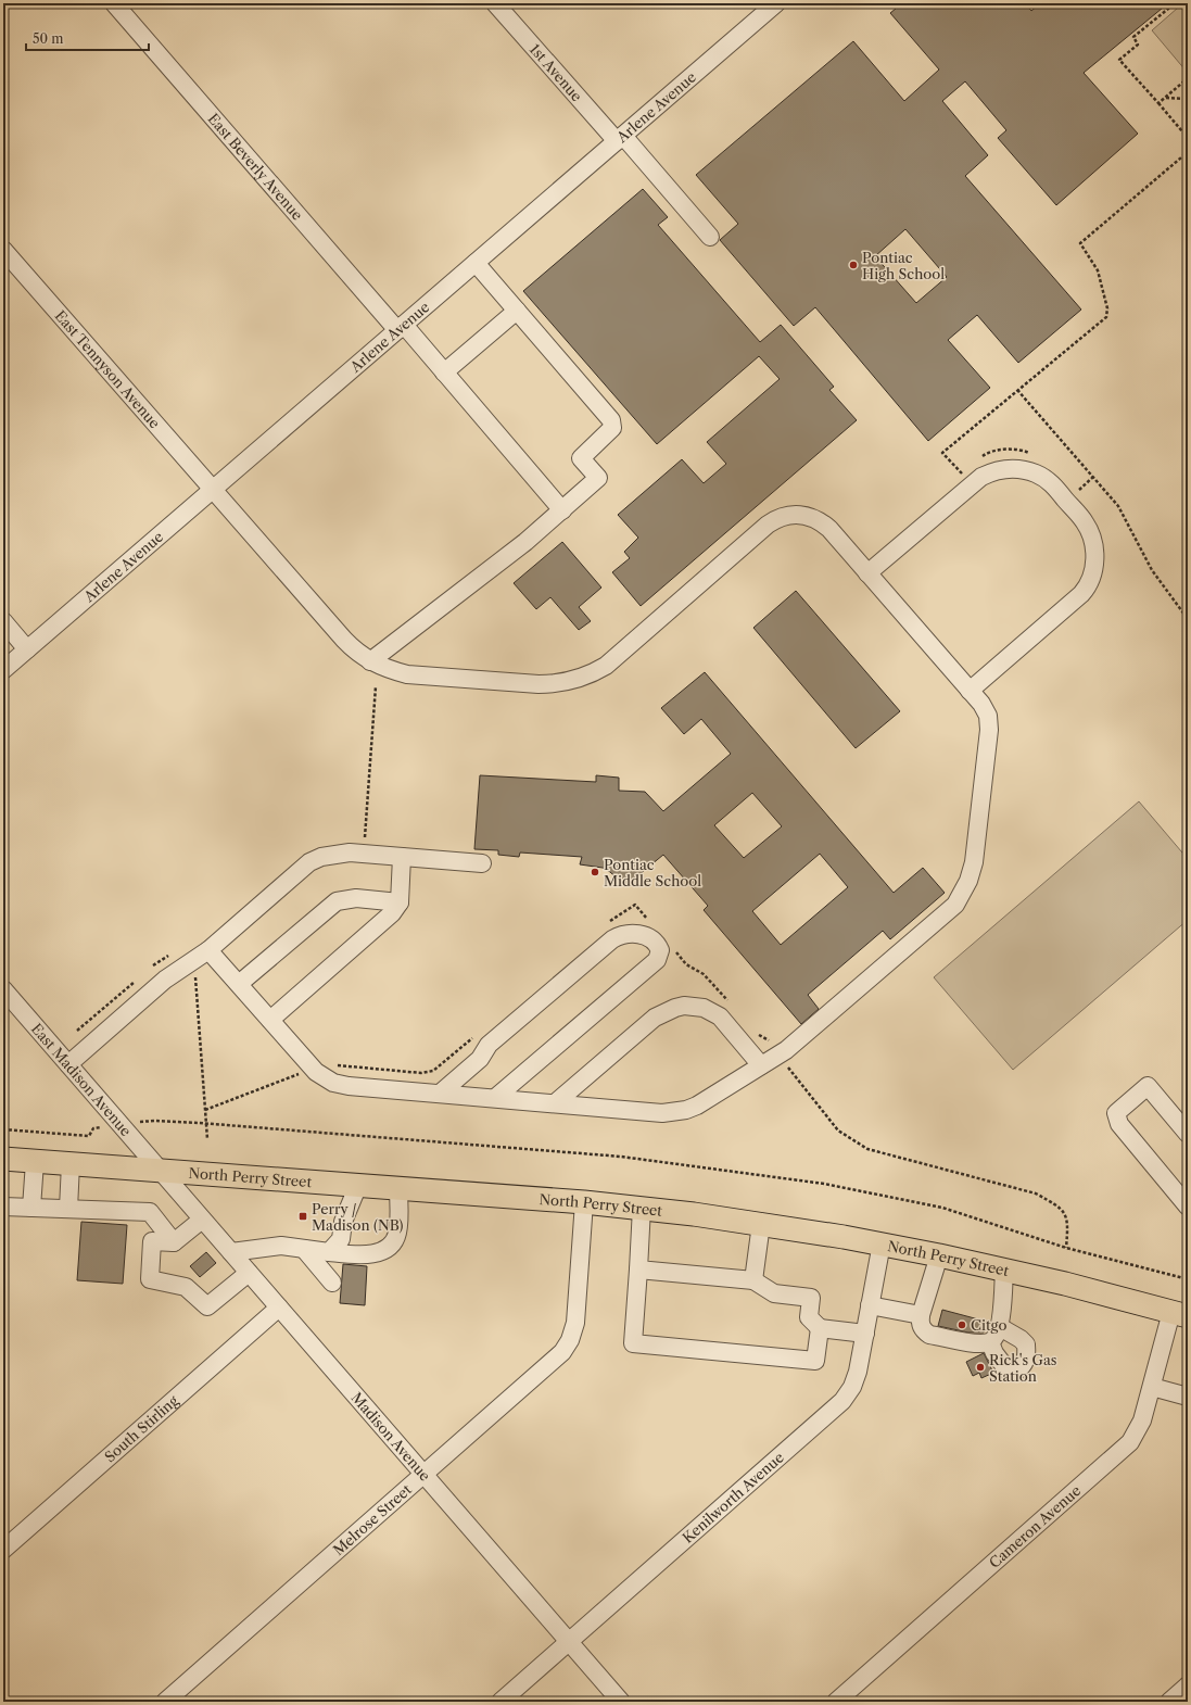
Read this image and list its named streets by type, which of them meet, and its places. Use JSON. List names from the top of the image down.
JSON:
{
  "streets": {
    "main road": ["North Perry Street"],
    "street": [
      "1st Avenue",
      "Arlene Avenue",
      "East Beverly Avenue",
      "East Tennyson Avenue",
      "East Madison Avenue",
      "South Stirling",
      "Madison Avenue",
      "Kenilworth Avenue",
      "Melrose Street",
      "Cameron Avenue"
    ]
  },
  "crossings": [
    ["1st Avenue", "Arlene Avenue"],
    ["Arlene Avenue", "East Beverly Avenue"],
    ["Arlene Avenue", "East Tennyson Avenue"],
    ["East Madison Avenue", "North Perry Street"],
    ["East Madison Avenue", "Madison Avenue"],
    ["North Perry Street", "Madison Avenue"],
    ["North Perry Street", "Kenilworth Avenue"],
    ["North Perry Street", "Melrose Street"],
    ["North Perry Street", "Cameron Avenue"],
    ["South Stirling", "Madison Avenue"],
    ["Madison Avenue", "Kenilworth Avenue"],
    ["Madison Avenue", "Melrose Street"]
  ],
  "places": {
    "other": [
      "Pontiac High School",
      "Pontiac Middle School",
      "Citgo",
      "Rick's Gas Station"
    ],
    "transit": ["Perry / Madison (NB)"]
  },
  "scale_bar": "50 m"
}
